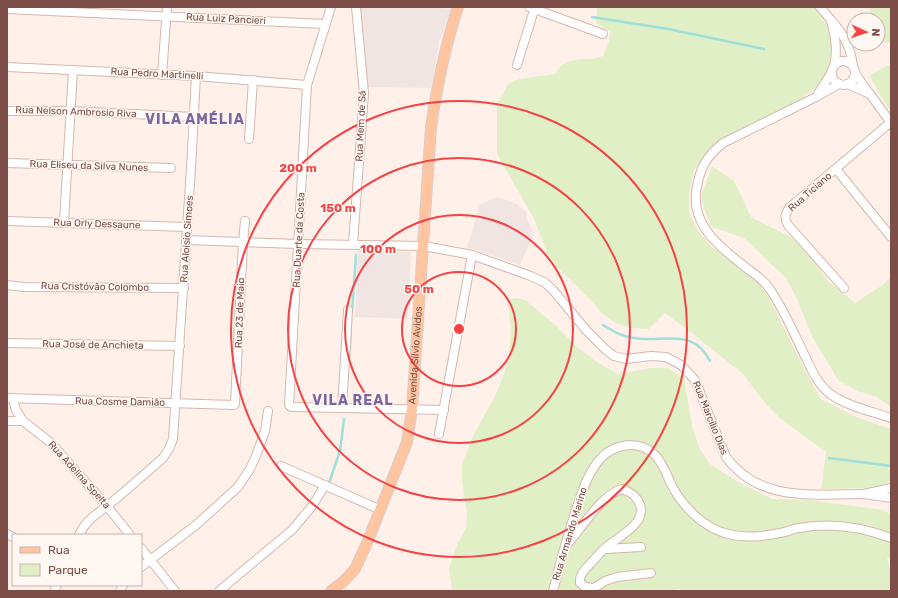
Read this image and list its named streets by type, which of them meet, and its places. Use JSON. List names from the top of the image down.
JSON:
{
  "streets": {
    "main road": ["Avenida Sílvio Avidos"],
    "street": [
      "Rua Luiz Pancieri",
      "Rua Pedro Martinelli",
      "Rua Nelson Ambrosio Riva",
      "Rua Mem de Sá",
      "Rua Eliseu da Silva Nunes",
      "Rua Ticiano",
      "Rua Orly Dessaune",
      "Rua Aloisio Simoes",
      "Rua Duarte da Costa",
      "Rua Cristóvão Colombo",
      "Rua 23 de Maio",
      "Rua José de Anchieta",
      "Rua Cosme Damião",
      "Rua Marcílio Dias",
      "Rua Adelina Spelta",
      "Rua Armando Marino"
    ]
  },
  "crossings": [
    ["Rua Luiz Pancieri", "Rua Duarte da Costa"],
    ["Rua Pedro Martinelli", "Rua Aloisio Simoes"],
    ["Rua Pedro Martinelli", "Rua Duarte da Costa"],
    ["Rua Nelson Ambrosio Riva", "Rua Aloisio Simoes"],
    ["Rua Orly Dessaune", "Rua Aloisio Simoes"],
    ["Rua Aloisio Simoes", "Rua Cristóvão Colombo"],
    ["Rua Aloisio Simoes", "Rua José de Anchieta"],
    ["Rua Aloisio Simoes", "Rua Cosme Damião"],
    ["Rua Aloisio Simoes", "Rua Adelina Spelta"],
    ["Rua 23 de Maio", "Rua Cosme Damião"],
    ["Avenida Sílvio Avidos", "Rua Marcílio Dias"],
    ["Rua Cosme Damião", "Rua Adelina Spelta"]
  ],
  "districts": ["VILA AMÉLIA", "VILA REAL"],
  "legend": ["Rua", "Parque"],
  "north": "right",
  "rings": [
    "200 m",
    "150 m",
    "100 m",
    "50 m"
  ]
}
